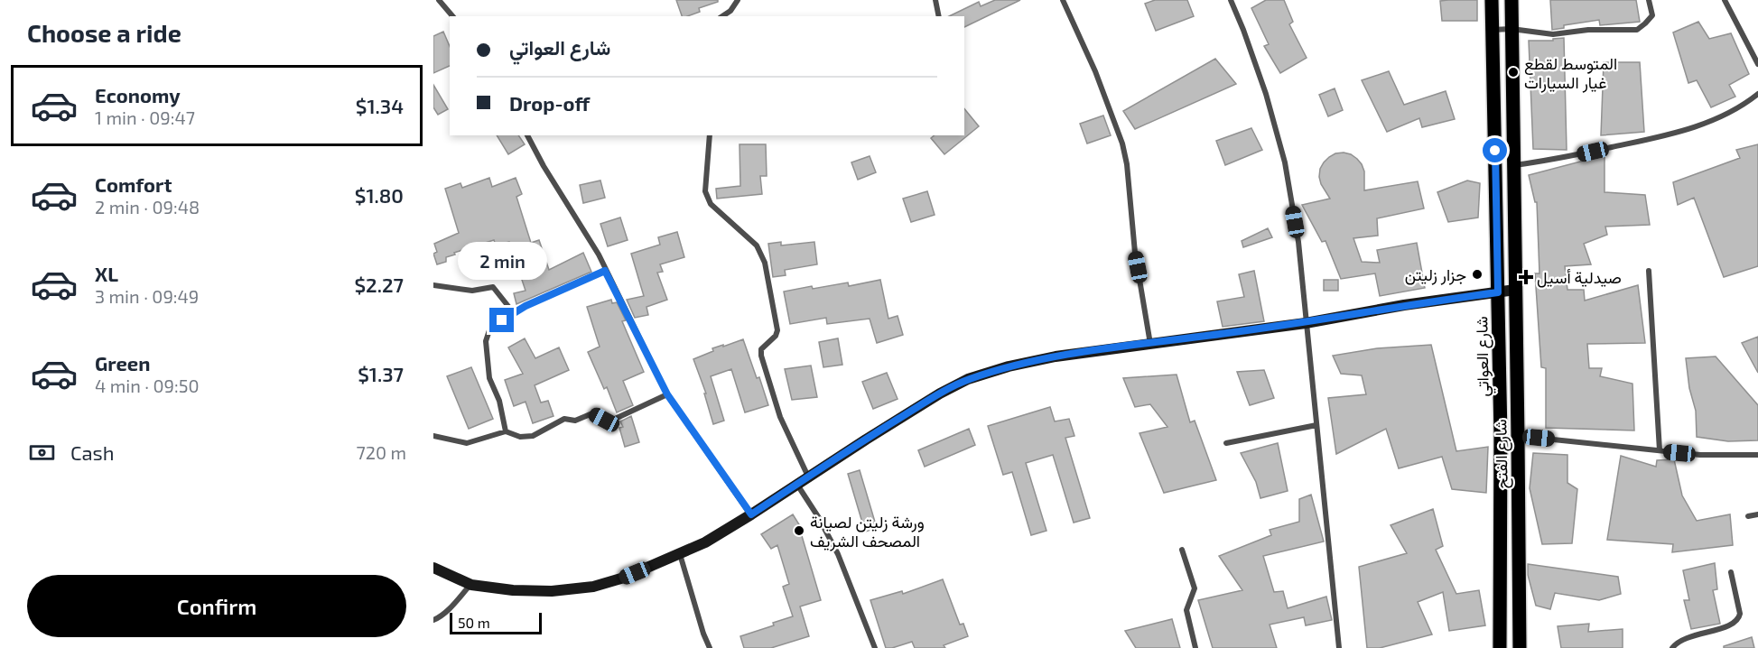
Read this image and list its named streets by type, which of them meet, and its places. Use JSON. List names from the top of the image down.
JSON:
{
  "streets": {
    "main road": ["شارع العواتي", "شارع الفتح"]
  },
  "places": {
    "other": ["المتوسط لقطع غيار السيارات", "جزار زليتن", "ورشة زليتن لصيانة المصحف الشريف"],
    "health": ["صيدلية أسيل"]
  },
  "scale_bar": "50 m",
  "page": {
    "heading": "Choose a ride",
    "banner": ["شارع العواتي", "Drop-off"],
    "list": [
      {
        "name": "Economy",
        "note": "1 min · 09:47",
        "value": "$1.34"
      },
      {
        "name": "Comfort",
        "note": "2 min · 09:48",
        "value": "$1.80"
      },
      {
        "name": "XL",
        "note": "3 min · 09:49",
        "value": "$2.27"
      },
      {
        "name": "Green",
        "note": "4 min · 09:50",
        "value": "$1.37"
      }
    ],
    "bubble": "2 min",
    "pay": ["Cash", "720 m"],
    "buttons": "Confirm",
    "scale": "50 m"
  }
}
